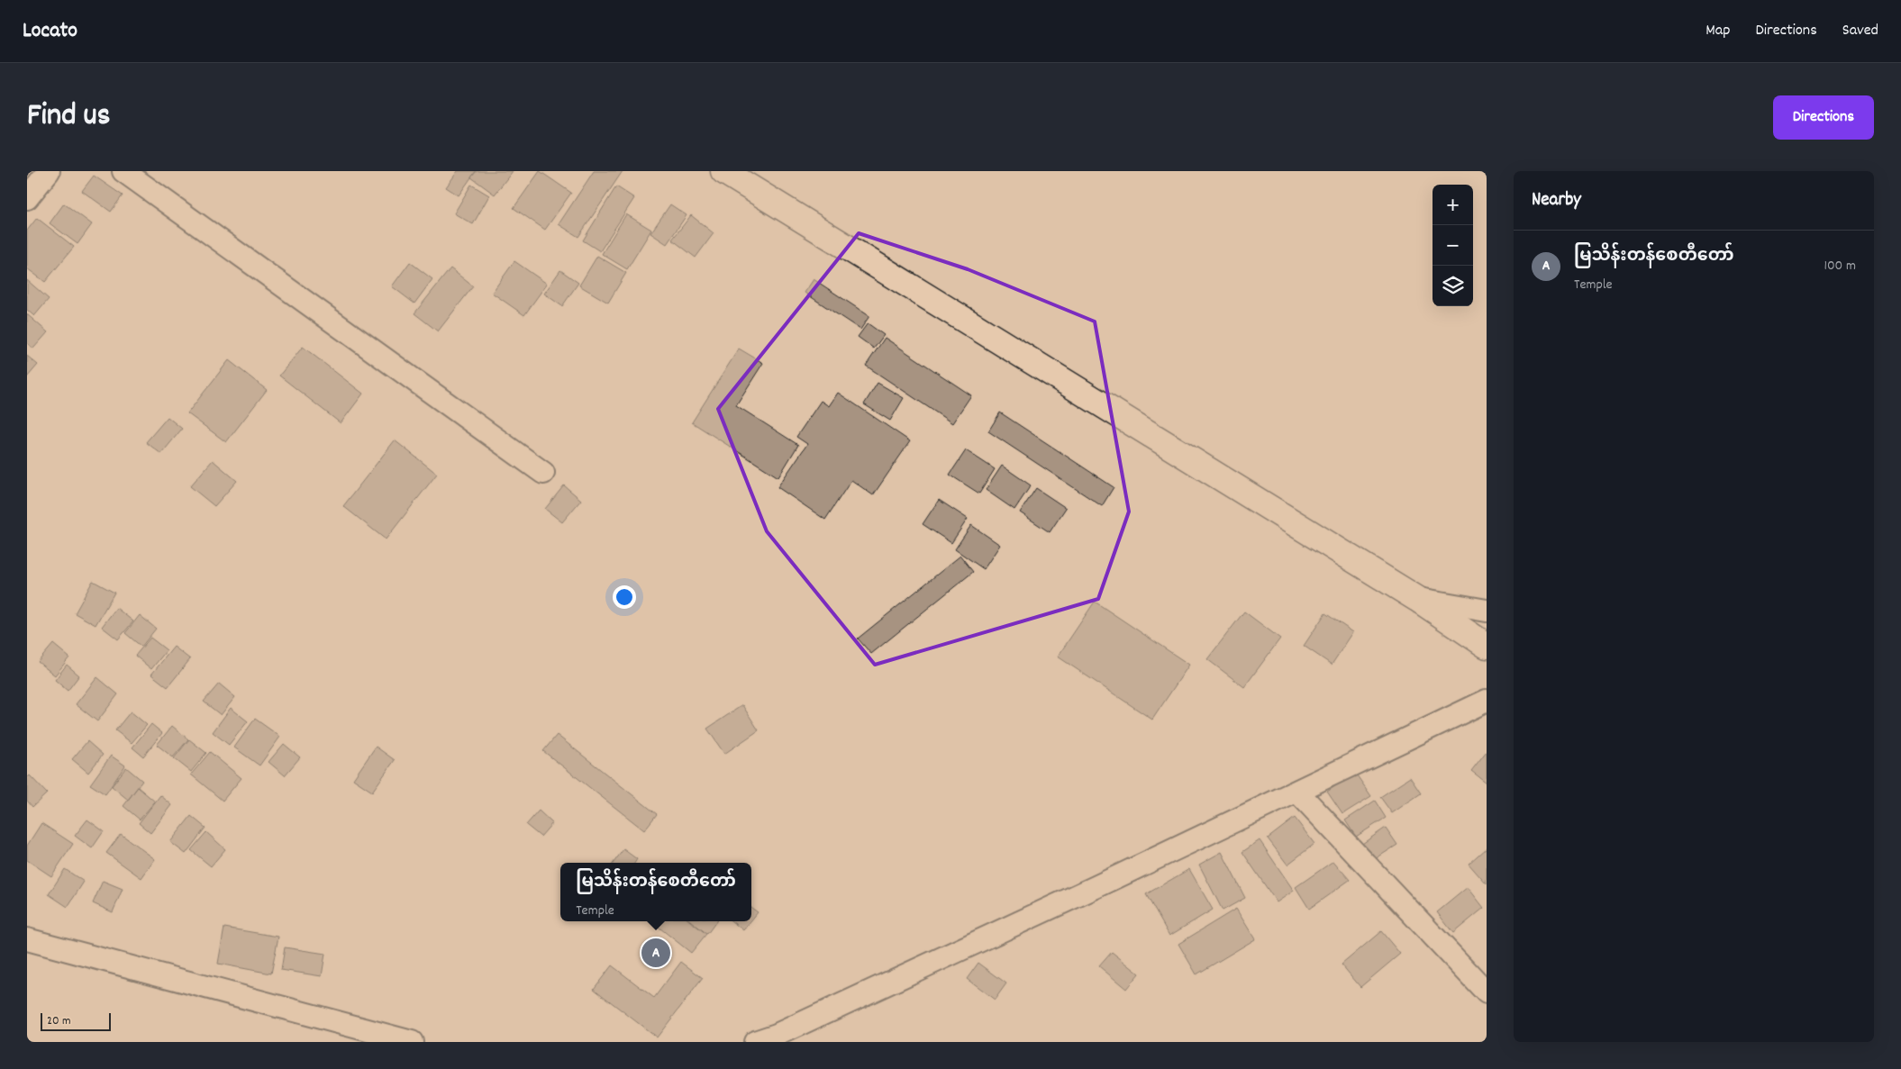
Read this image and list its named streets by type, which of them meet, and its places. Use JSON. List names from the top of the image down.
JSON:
{
  "scale_bar": "20 m",
  "page": {
    "header": "Locato",
    "nav": ["Map", "Directions", "Saved"],
    "title": "Find us",
    "buttons": "Directions",
    "heading": "Nearby",
    "map_buttons": ["+", "−"],
    "list": [
      {
        "mark": "A",
        "name": "မြသိန်းတန်စေတီတော်",
        "note": "Temple",
        "value": "100 m"
      }
    ],
    "popup": ["မြသိန်းတန်စေတီတော်", "Temple"],
    "pins": "A",
    "scale": "20 m"
  }
}
